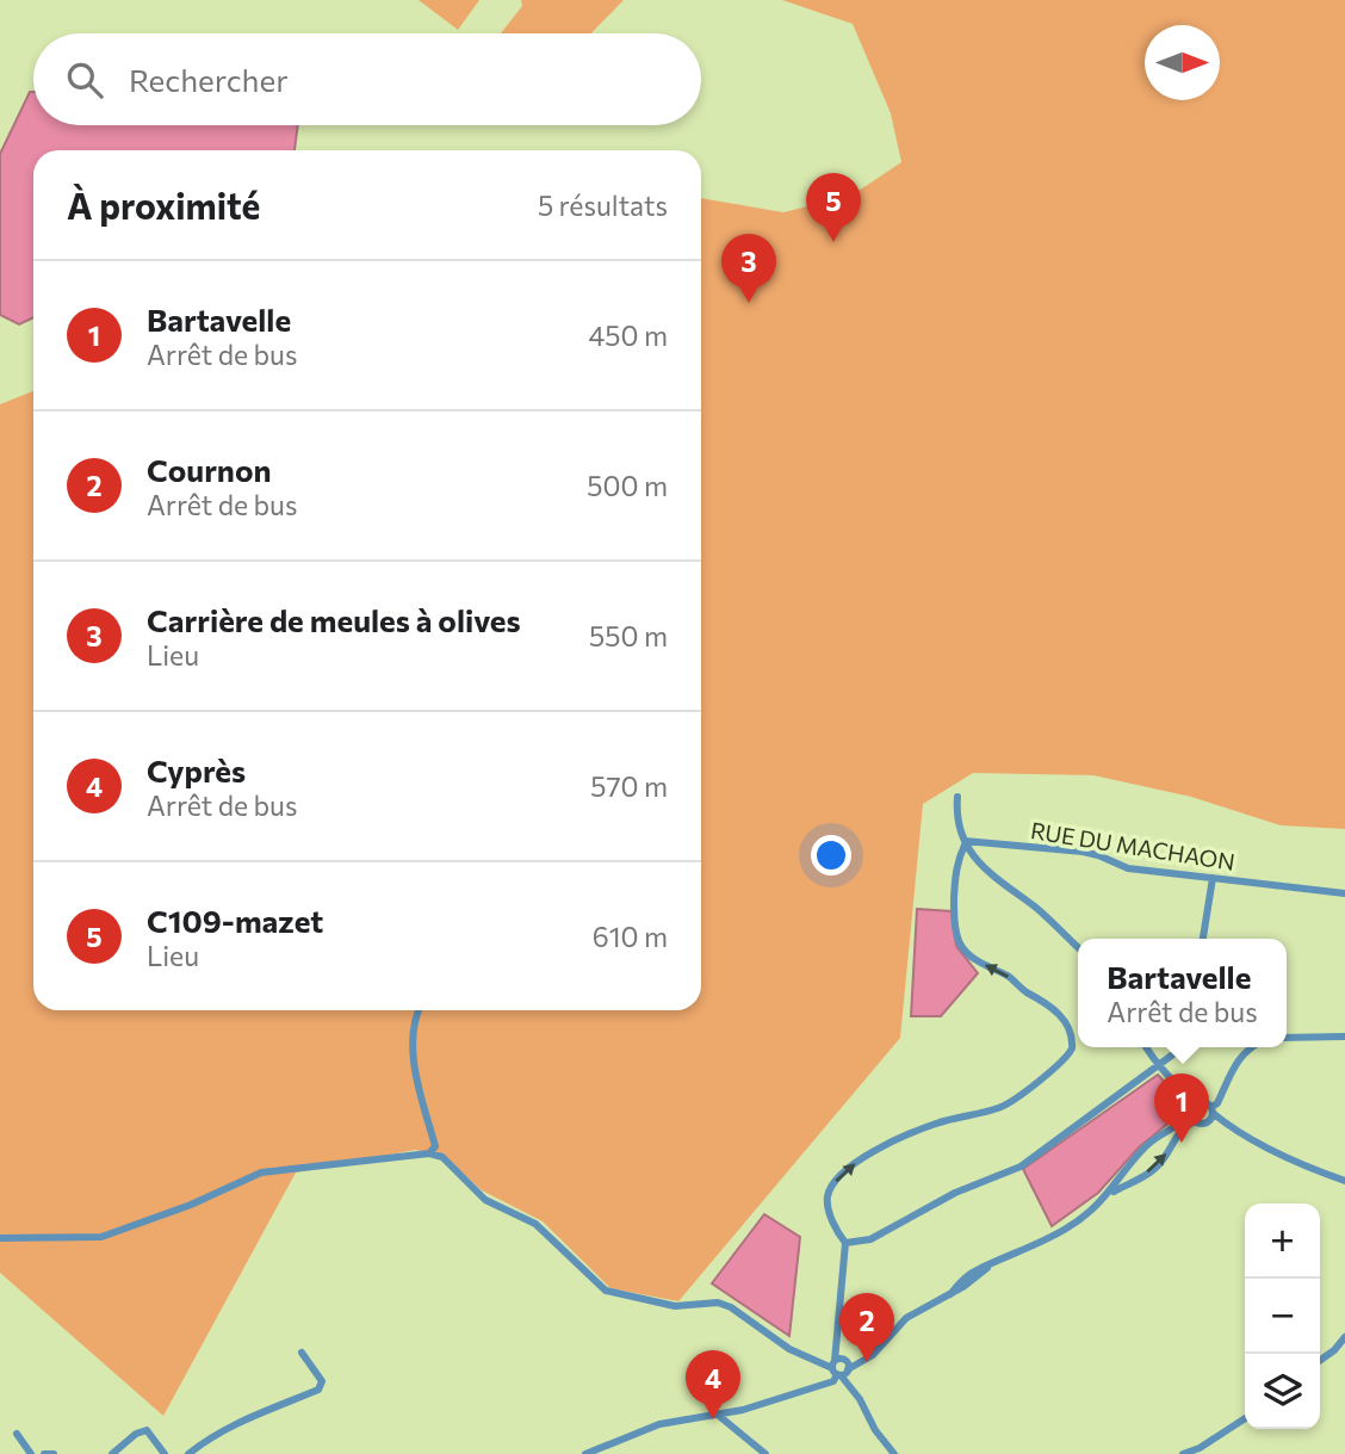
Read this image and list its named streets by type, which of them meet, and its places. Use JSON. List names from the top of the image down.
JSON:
{
  "streets": {
    "street": ["RUE DU MACHAON"]
  },
  "north": "right",
  "page": {
    "search": "Rechercher",
    "heading": ["À proximité", "5 résultats"],
    "pins": [
      "5",
      "3",
      "1",
      "2",
      "4"
    ],
    "list": [
      {
        "mark": "1",
        "name": "Bartavelle",
        "note": "Arrêt de bus",
        "value": "450 m"
      },
      {
        "mark": "2",
        "name": "Cournon",
        "note": "Arrêt de bus",
        "value": "500 m"
      },
      {
        "mark": "3",
        "name": "Carrière de meules à olives",
        "note": "Lieu",
        "value": "550 m"
      },
      {
        "mark": "4",
        "name": "Cyprès",
        "note": "Arrêt de bus",
        "value": "570 m"
      },
      {
        "mark": "5",
        "name": "C109-mazet",
        "note": "Lieu",
        "value": "610 m"
      }
    ],
    "popup": ["Bartavelle", "Arrêt de bus"],
    "map_buttons": ["+", "−"]
  }
}
